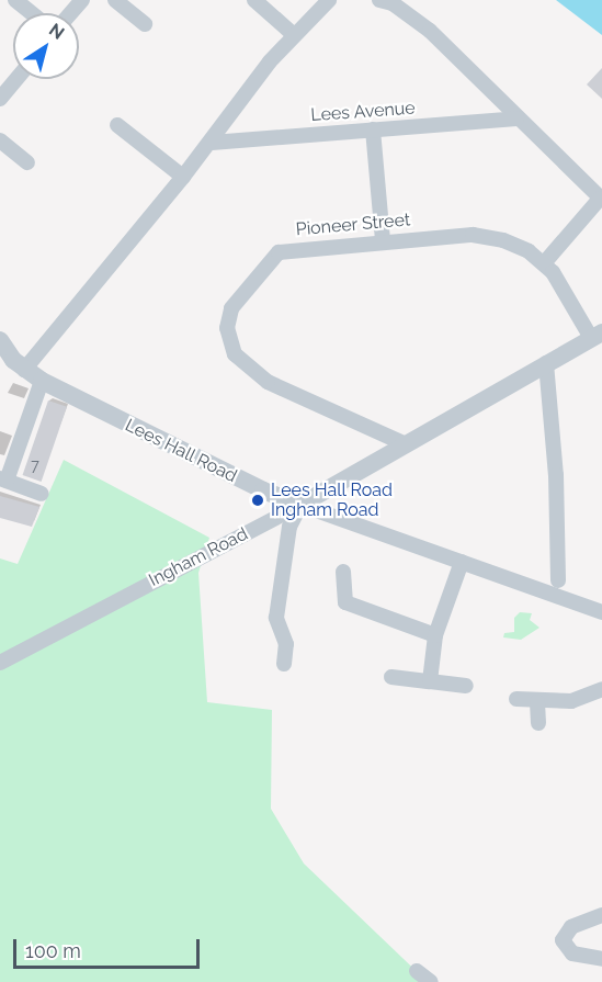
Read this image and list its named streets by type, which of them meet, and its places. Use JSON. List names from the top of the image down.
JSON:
{
  "streets": {
    "street": [
      "Lees Avenue",
      "Pioneer Street",
      "Lees Hall Road",
      "Ingham Road"
    ]
  },
  "crossings": [
    ["Pioneer Street", "Ingham Road"],
    ["Lees Hall Road", "Ingham Road"]
  ],
  "places": ["Lees Hall Road Ingham Road"],
  "house_numbers": ["7"],
  "scale_bar": "100 m",
  "north": "top right"
}
